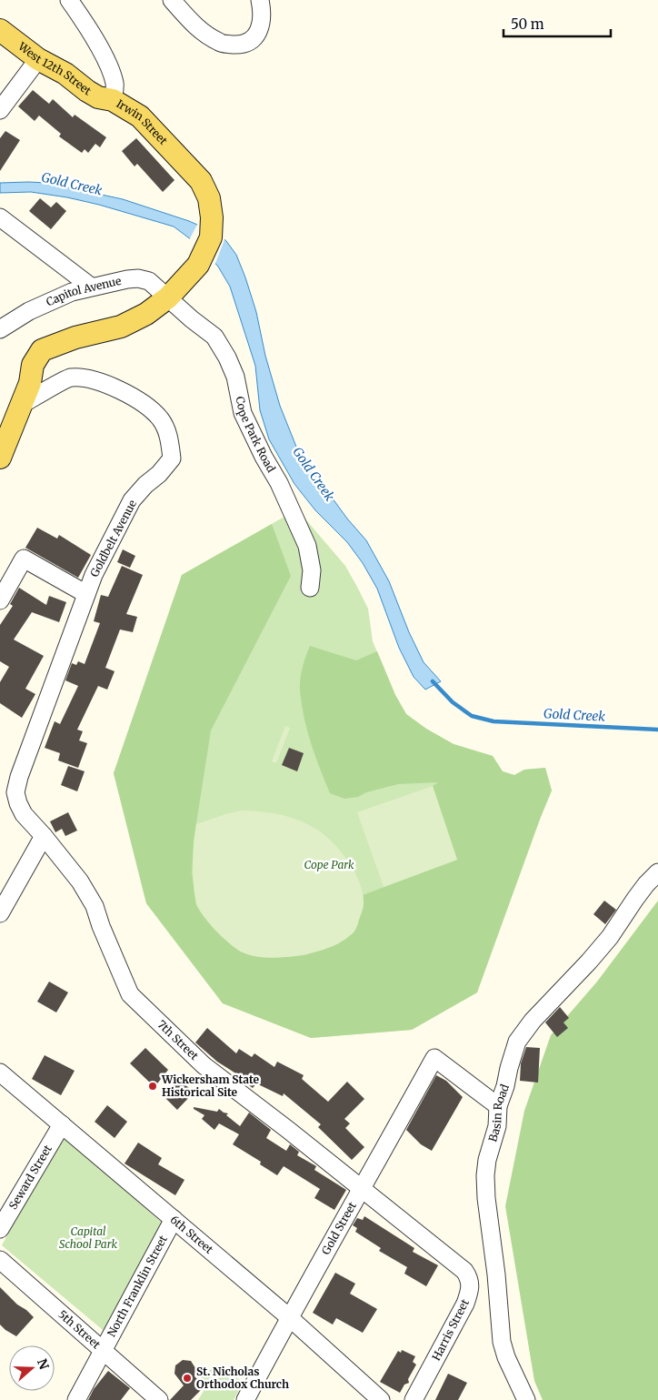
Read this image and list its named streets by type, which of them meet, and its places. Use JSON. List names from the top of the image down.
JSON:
{
  "streets": {
    "main road": ["West 12th Street", "Irwin Street"],
    "street": [
      "Capitol Avenue",
      "Cope Park Road",
      "Goldbelt Avenue",
      "7th Street",
      "Basin Road",
      "Seward Street",
      "Gold Street",
      "6th Street",
      "North Franklin Street",
      "Harris Street",
      "5th Street"
    ]
  },
  "crossings": [
    ["West 12th Street", "Irwin Street"],
    ["Irwin Street", "Capitol Avenue"],
    ["Irwin Street", "Cope Park Road"],
    ["Irwin Street", "Goldbelt Avenue"],
    ["Capitol Avenue", "Cope Park Road"],
    ["Goldbelt Avenue", "7th Street"],
    ["7th Street", "Gold Street"],
    ["7th Street", "Harris Street"],
    ["Basin Road", "Gold Street"],
    ["Seward Street", "6th Street"],
    ["Gold Street", "6th Street"],
    ["6th Street", "North Franklin Street"],
    ["North Franklin Street", "5th Street"]
  ],
  "water": ["Gold Creek"],
  "parks": ["Cope Park", "Capital School Park"],
  "places": ["Wickersham State Historical Site", "St. Nicholas Orthodox Church"],
  "scale_bar": "50 m",
  "north": "right"
}
